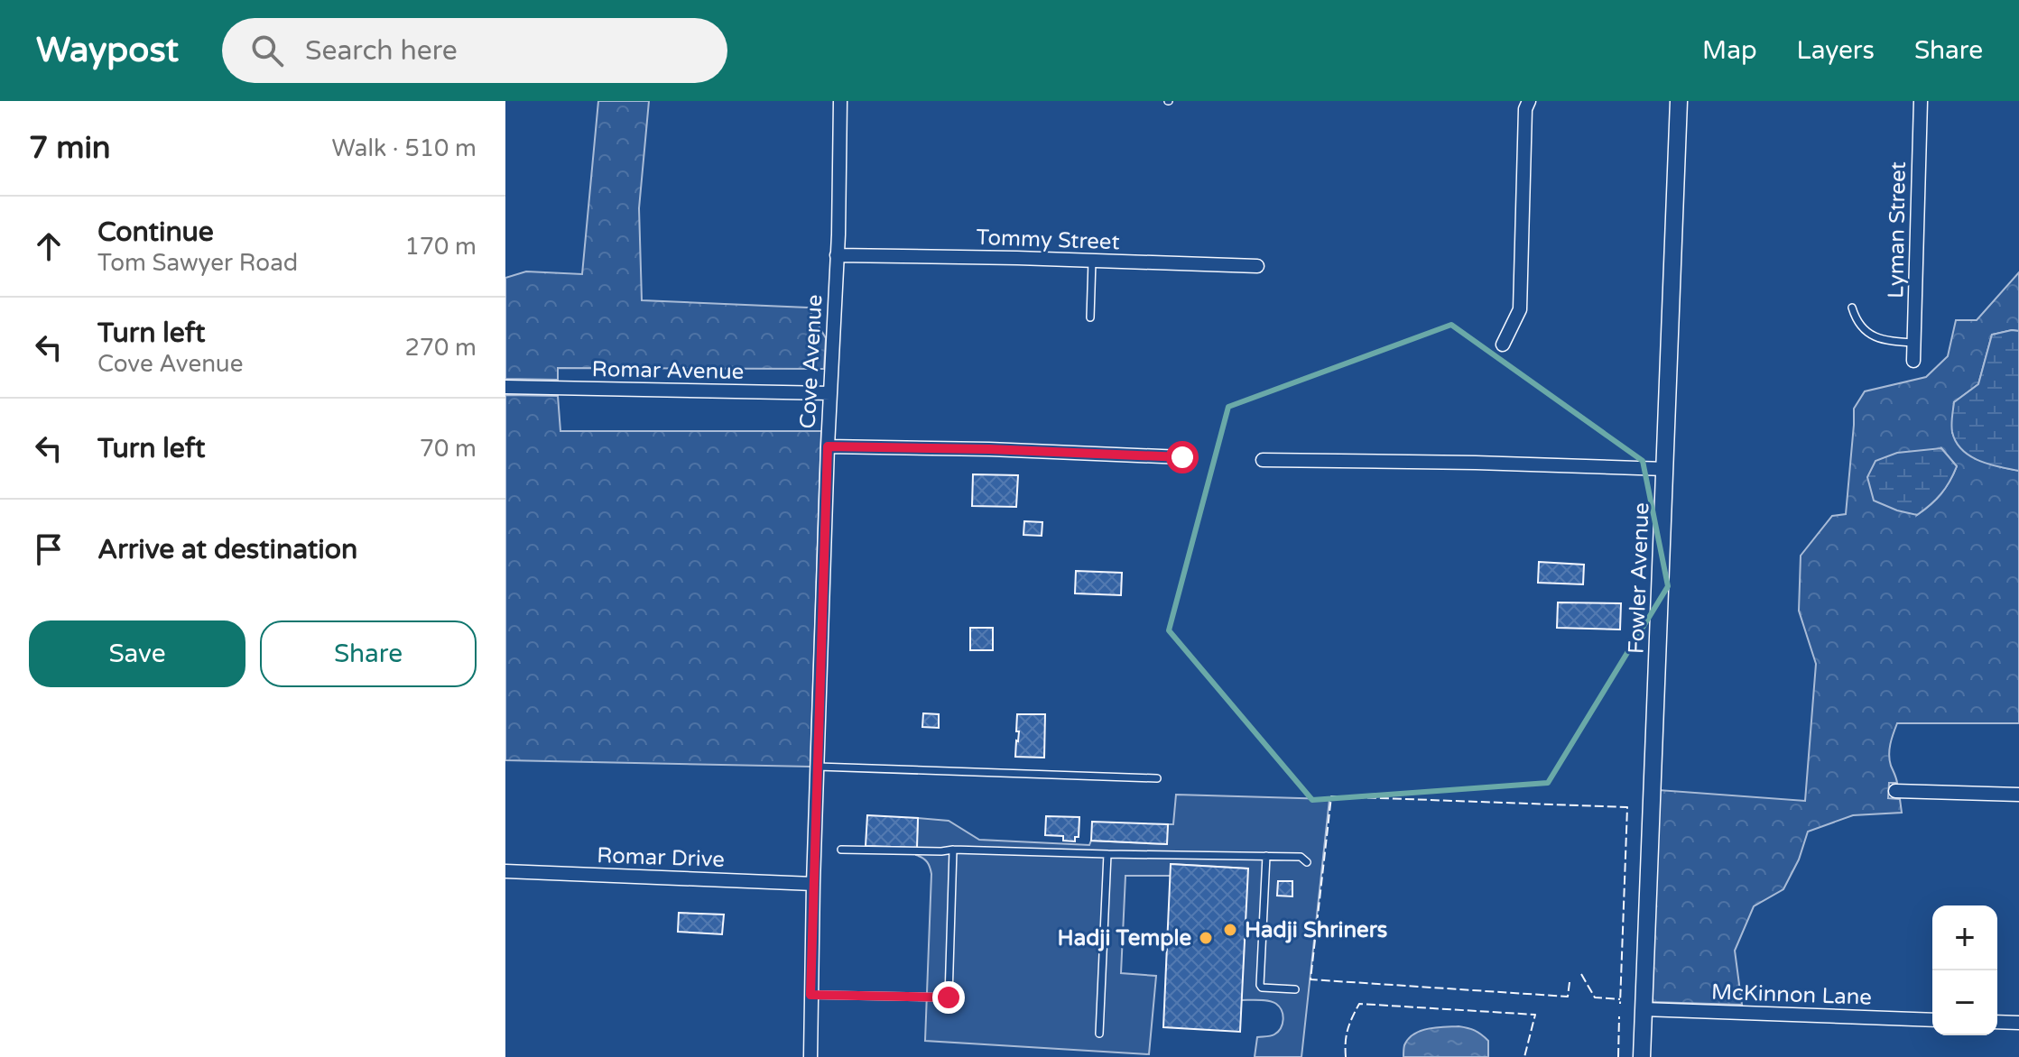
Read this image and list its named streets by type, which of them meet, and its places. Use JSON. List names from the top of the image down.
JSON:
{
  "streets": {
    "street": [
      "Lyman Street",
      "Tommy Street",
      "Cove Avenue",
      "Romar Avenue",
      "Fowler Avenue",
      "Romar Drive",
      "McKinnon Lane"
    ]
  },
  "crossings": [
    ["Tommy Street", "Cove Avenue"],
    ["Cove Avenue", "Romar Avenue"],
    ["Cove Avenue", "Romar Drive"],
    ["Fowler Avenue", "McKinnon Lane"]
  ],
  "places": ["Hadji Shriners", "Hadji Temple"],
  "page": {
    "header": "Waypost",
    "search": "Search here",
    "nav": ["Map", "Layers", "Share"],
    "heading": ["7 min", "Walk · 510 m"],
    "list": [
      ["Continue", "Tom Sawyer Road", "170 m"],
      ["Turn left", "Cove Avenue", "270 m"],
      ["Turn left", "70 m"],
      "Arrive at destination"
    ],
    "buttons": ["Save", "Share"],
    "map_buttons": ["+", "−"]
  }
}
